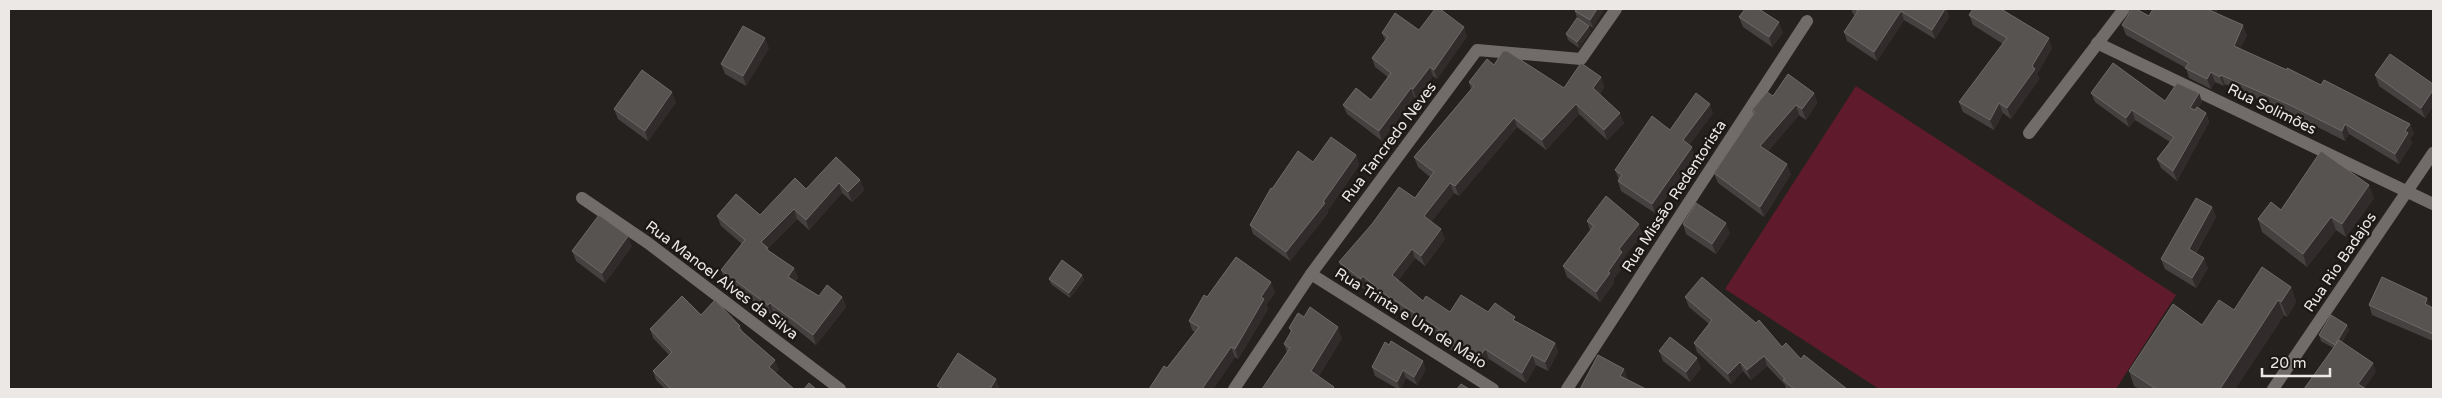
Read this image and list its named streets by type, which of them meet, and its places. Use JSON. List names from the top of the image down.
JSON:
{
  "streets": {
    "street": [
      "Rua Solimões",
      "Rua Tancredo Neves",
      "Rua Missão Redentorista",
      "Rua Rio Badajos",
      "Rua Manoel Alves da Silva",
      "Rua Trinta e Um de Maio"
    ]
  },
  "crossings": [
    ["Rua Solimões", "Rua Rio Badajos"],
    ["Rua Tancredo Neves", "Rua Trinta e Um de Maio"]
  ],
  "scale_bar": "20 m"
}
